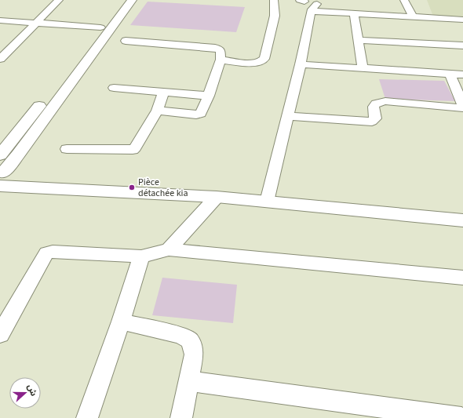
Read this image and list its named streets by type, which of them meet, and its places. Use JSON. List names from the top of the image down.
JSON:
{
  "places": ["Pièce détachée kia"],
  "north": "right"
}
